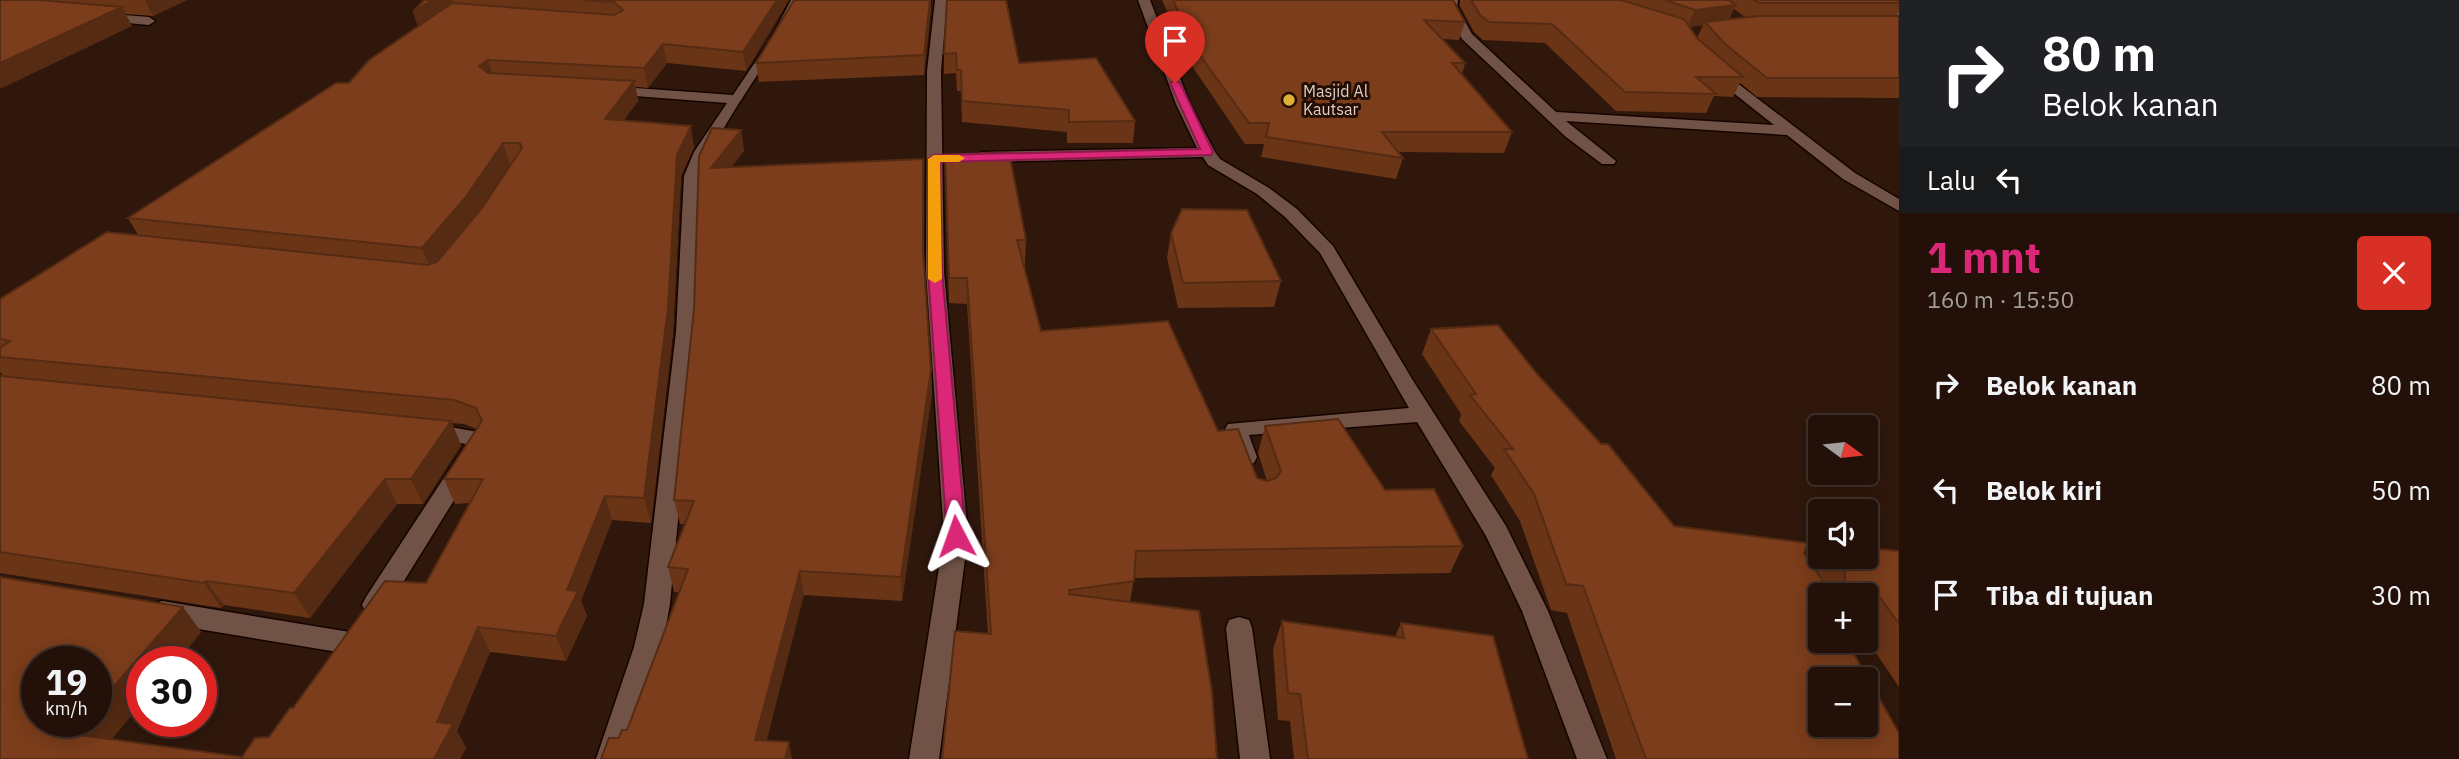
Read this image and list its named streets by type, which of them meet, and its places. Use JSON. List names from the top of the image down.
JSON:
{
  "places": ["Masjid Al Kautsar"],
  "north": "right",
  "page": {
    "turn": ["80 m", "Belok kanan"],
    "then": "Lalu",
    "heading": ["1 mnt", "160 m · 15:50"],
    "list": [
      {
        "name": "Belok kanan",
        "value": "80 m"
      },
      {
        "name": "Belok kiri",
        "value": "50 m"
      },
      {
        "name": "Tiba di tujuan",
        "value": "30 m"
      }
    ],
    "map_buttons": ["+", "−"],
    "speed": "19 km/h",
    "limit": "30"
  }
}
